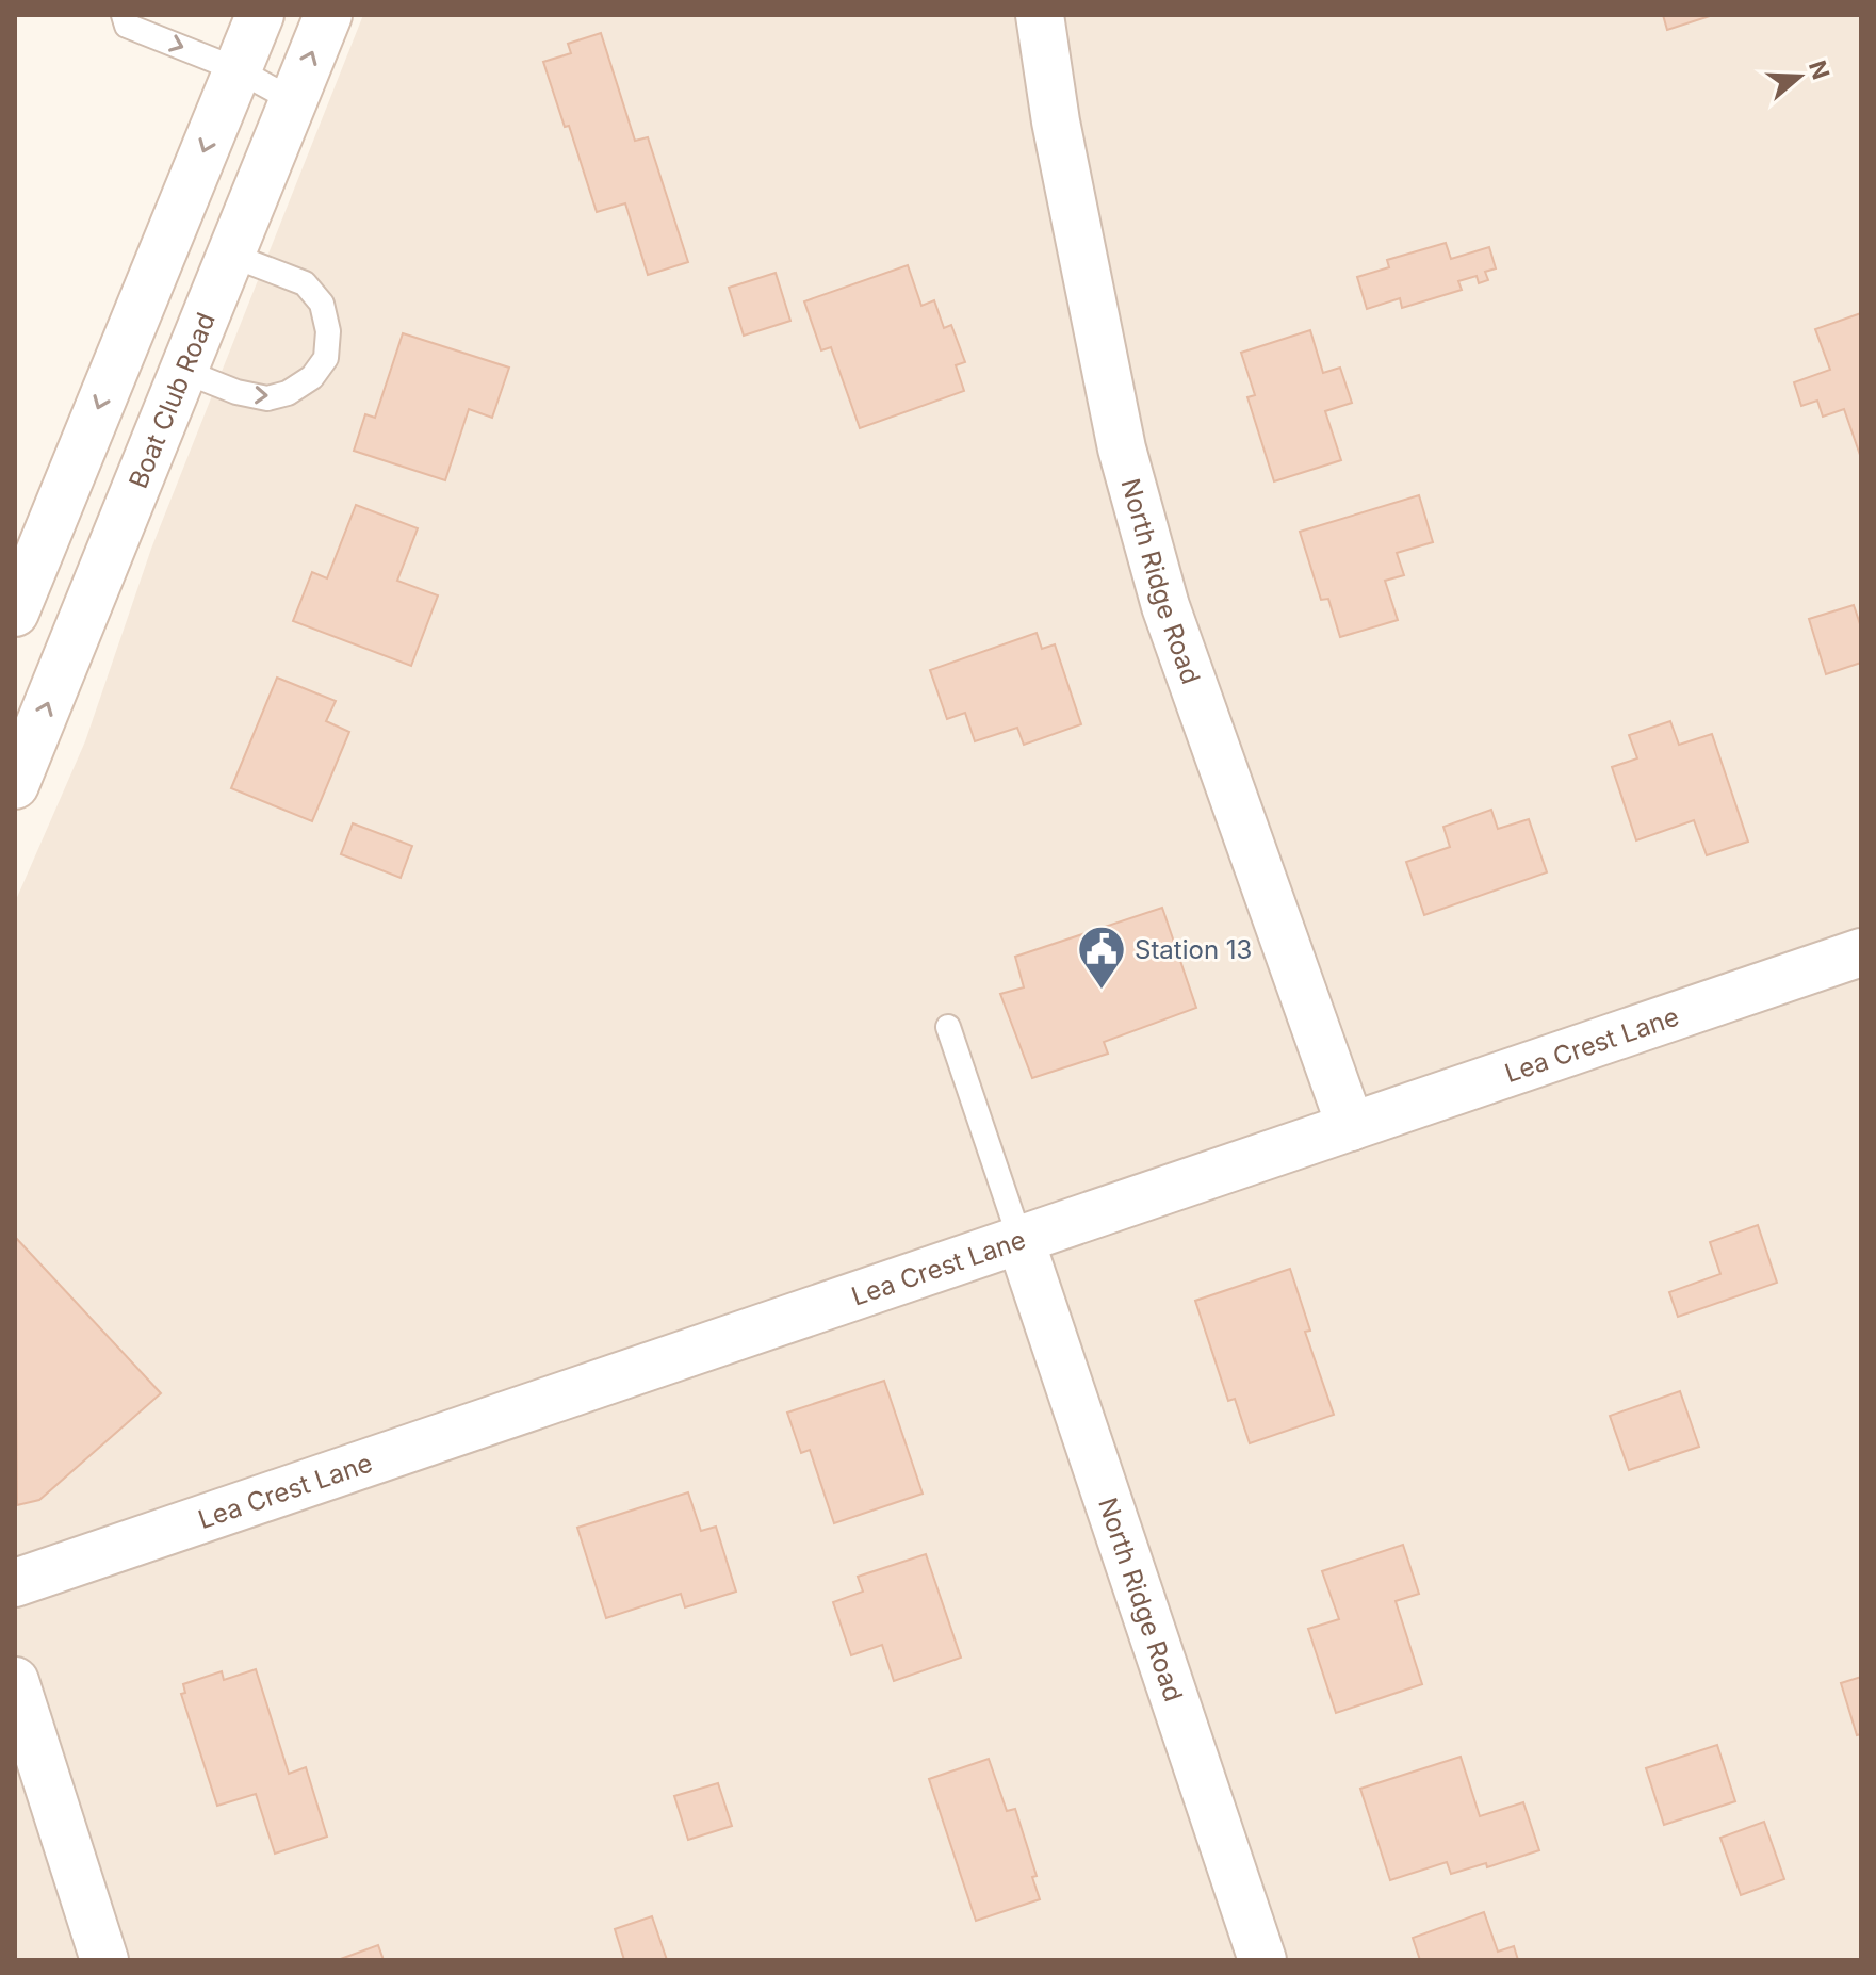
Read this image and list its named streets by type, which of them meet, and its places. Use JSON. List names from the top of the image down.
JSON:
{
  "streets": {
    "street": ["Boat Club Road", "North Ridge Road", "Lea Crest Lane"]
  },
  "crossings": [
    ["North Ridge Road", "Lea Crest Lane"]
  ],
  "places": {
    "public building": ["Station 13"]
  },
  "north": "right"
}
